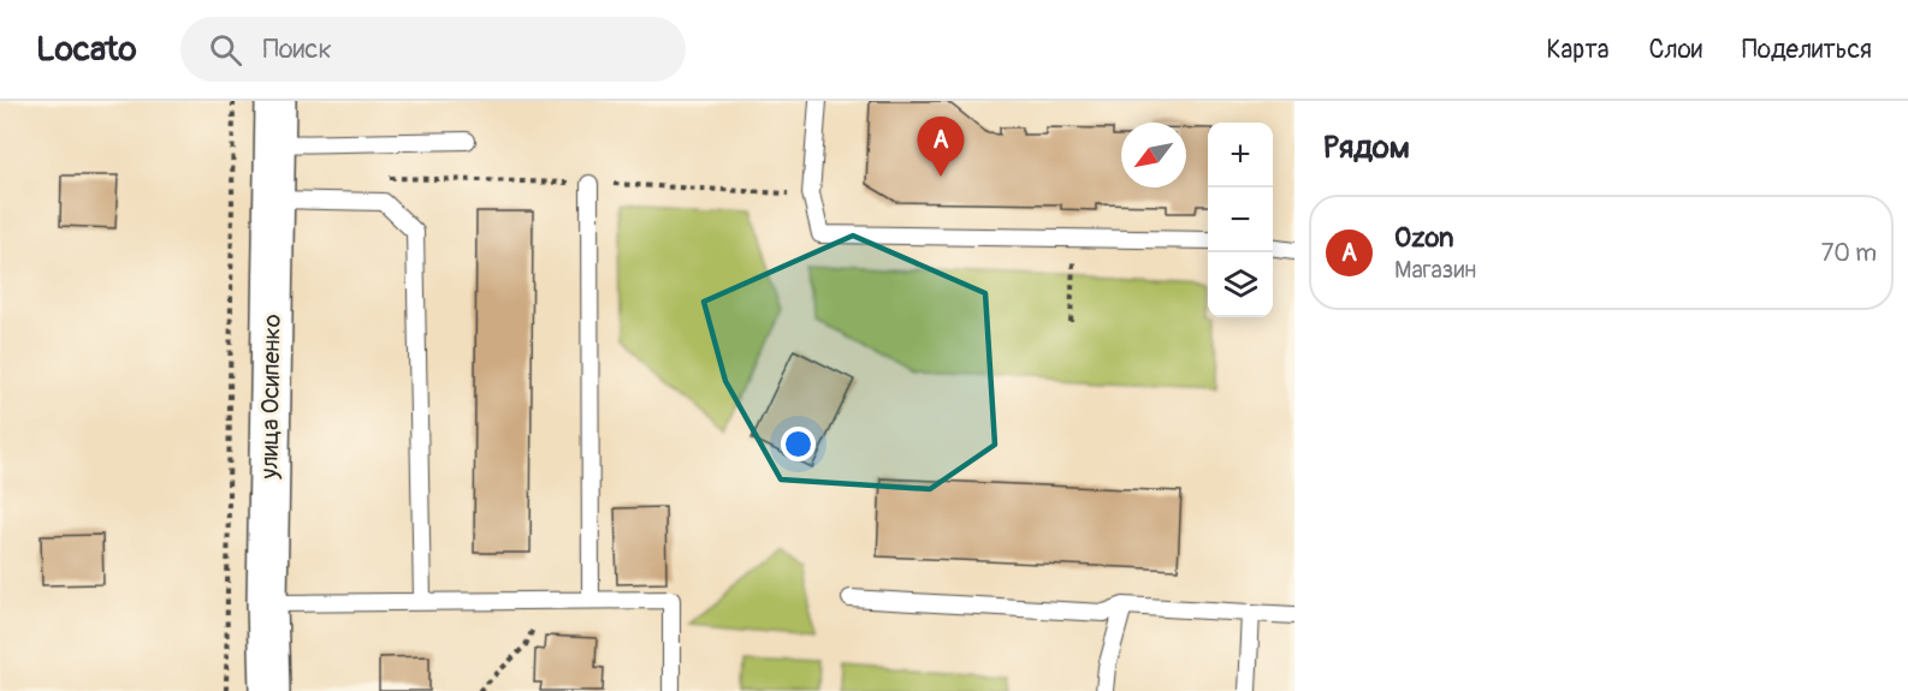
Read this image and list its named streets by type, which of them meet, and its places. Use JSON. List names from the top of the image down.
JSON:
{
  "streets": {
    "street": ["улица Осипенко"]
  },
  "north": "bottom left",
  "page": {
    "header": "Locato",
    "search": "Поиск",
    "nav": ["Карта", "Слои", "Поделиться"],
    "heading": "Рядом",
    "pins": "A",
    "map_buttons": ["+", "−"],
    "list": [
      {
        "mark": "A",
        "name": "Ozon",
        "note": "Магазин",
        "value": "70 m"
      }
    ]
  }
}
